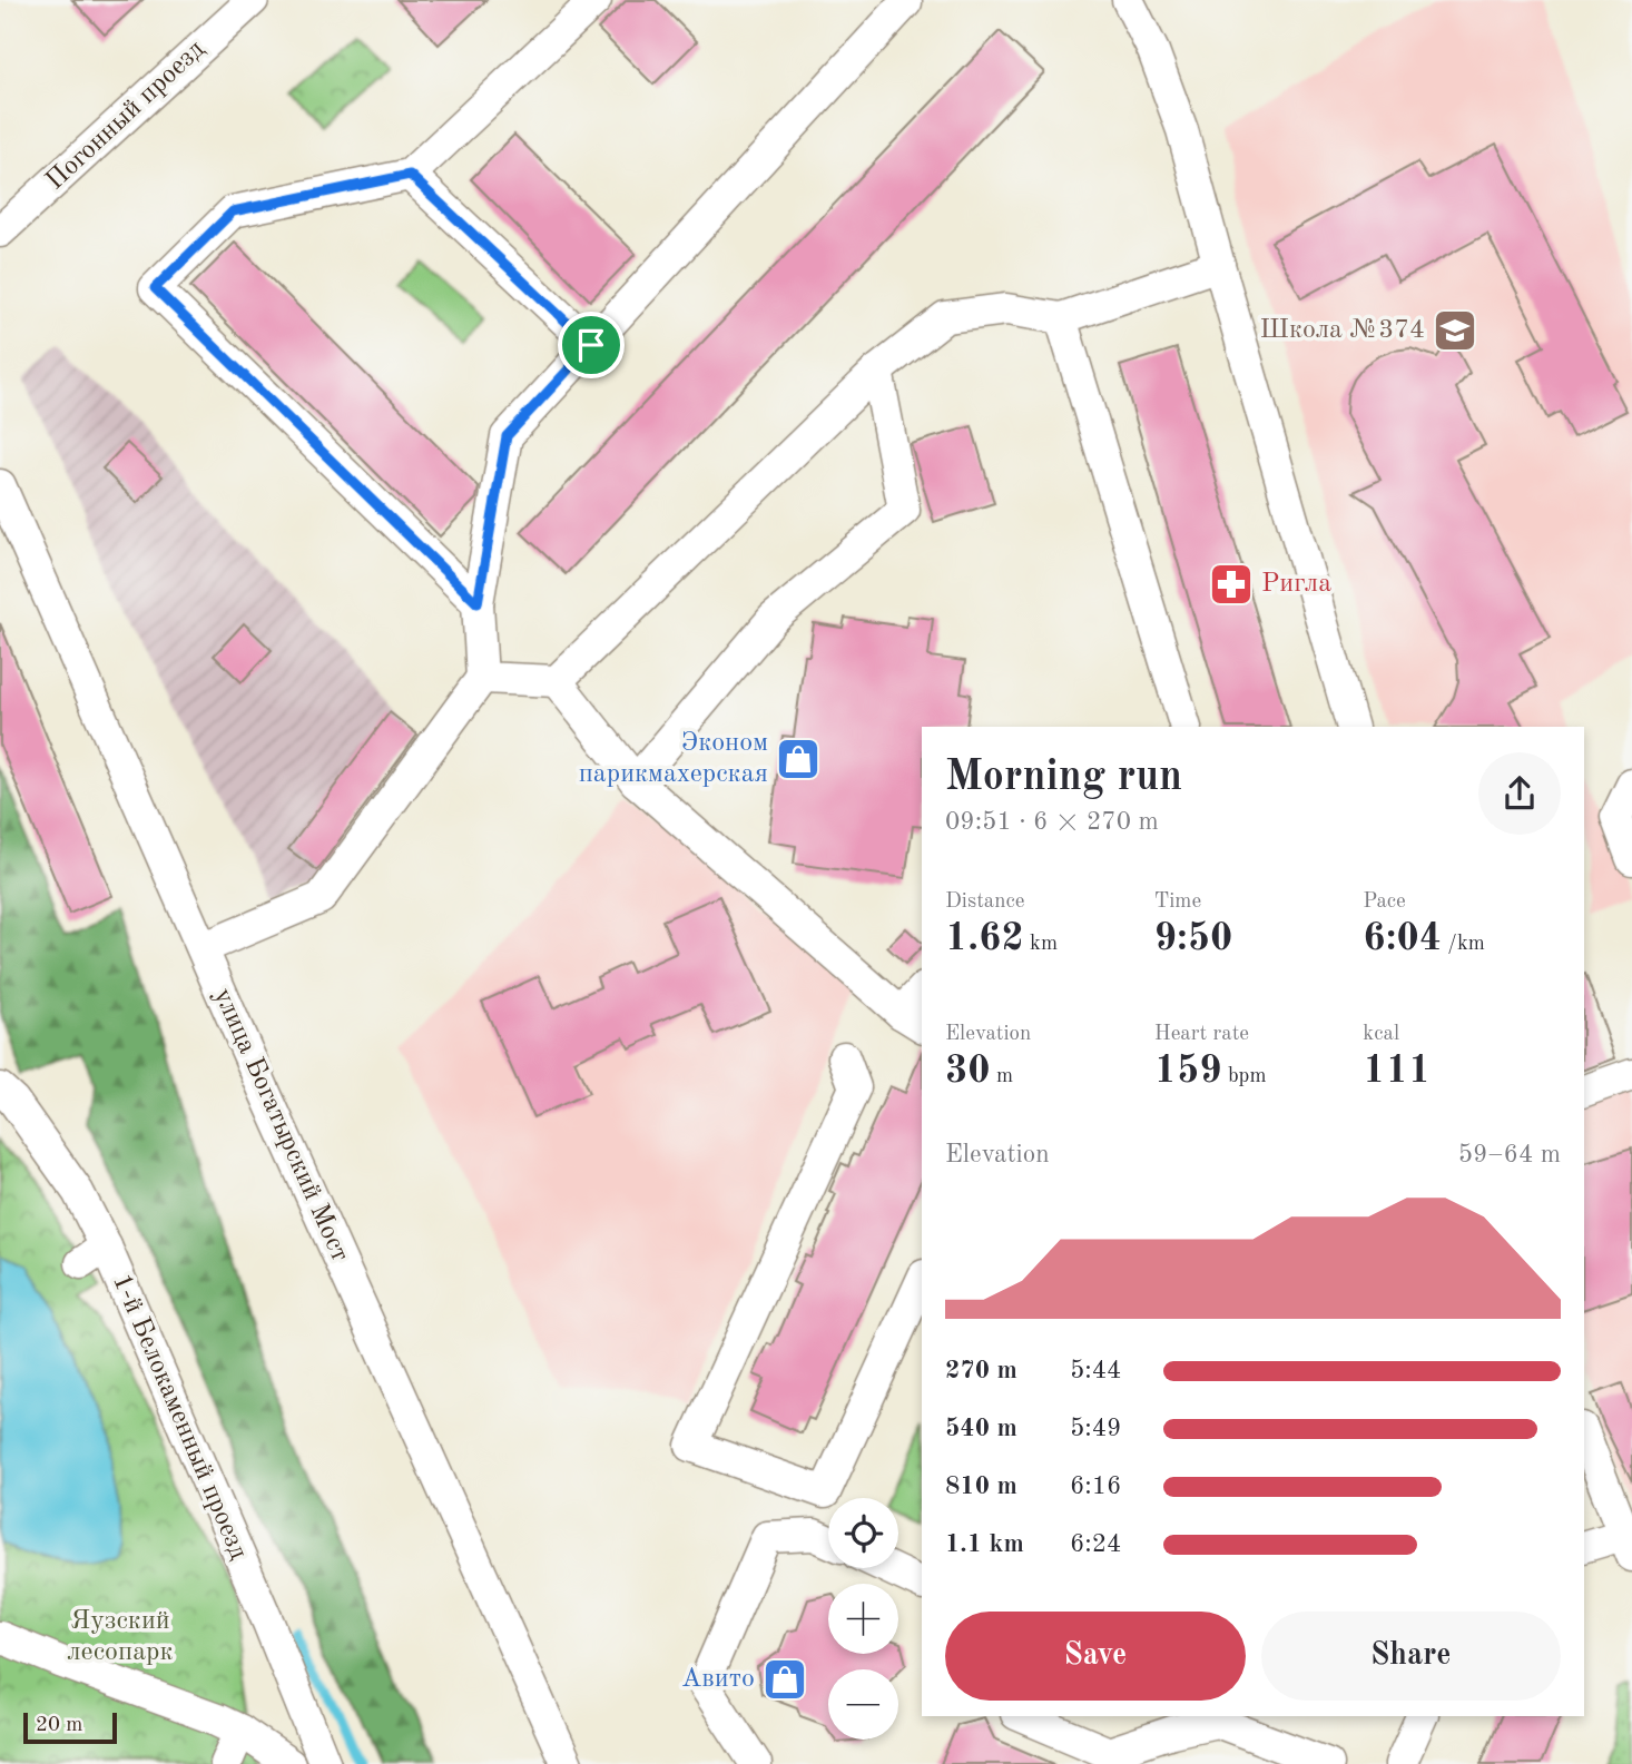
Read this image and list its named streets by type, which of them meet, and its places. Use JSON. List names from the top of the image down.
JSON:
{
  "streets": {
    "street": ["Погонный проезд", "улица Богатырский Мост", "1-й Белокаменный проезд"]
  },
  "parks": ["Яузский лесопарк"],
  "places": {
    "school or university": ["Школа №374"],
    "pharmacy": ["Ригла"],
    "shop": ["Эконом парикмахерская", "Авито"]
  },
  "scale_bar": "20 m",
  "page": {
    "heading": ["Morning run", "09:51 · 6 × 270 m"],
    "stats": [
      ["Distance", "1.62 km"],
      ["Time", "9:50"],
      ["Pace", "6:04 /km"],
      ["Elevation", "30 m"],
      ["Heart rate", "159 bpm"],
      ["kcal", "111"]
    ],
    "chart": ["Elevation", "59–64 m"],
    "list": [
      {
        "name": "270 m",
        "note": "5:44"
      },
      {
        "name": "540 m",
        "note": "5:49"
      },
      {
        "name": "810 m",
        "note": "6:16"
      },
      {
        "name": "1.1 km",
        "note": "6:24"
      }
    ],
    "map_buttons": ["+", "−"],
    "buttons": ["Save", "Share"],
    "scale": "20 m"
  }
}
